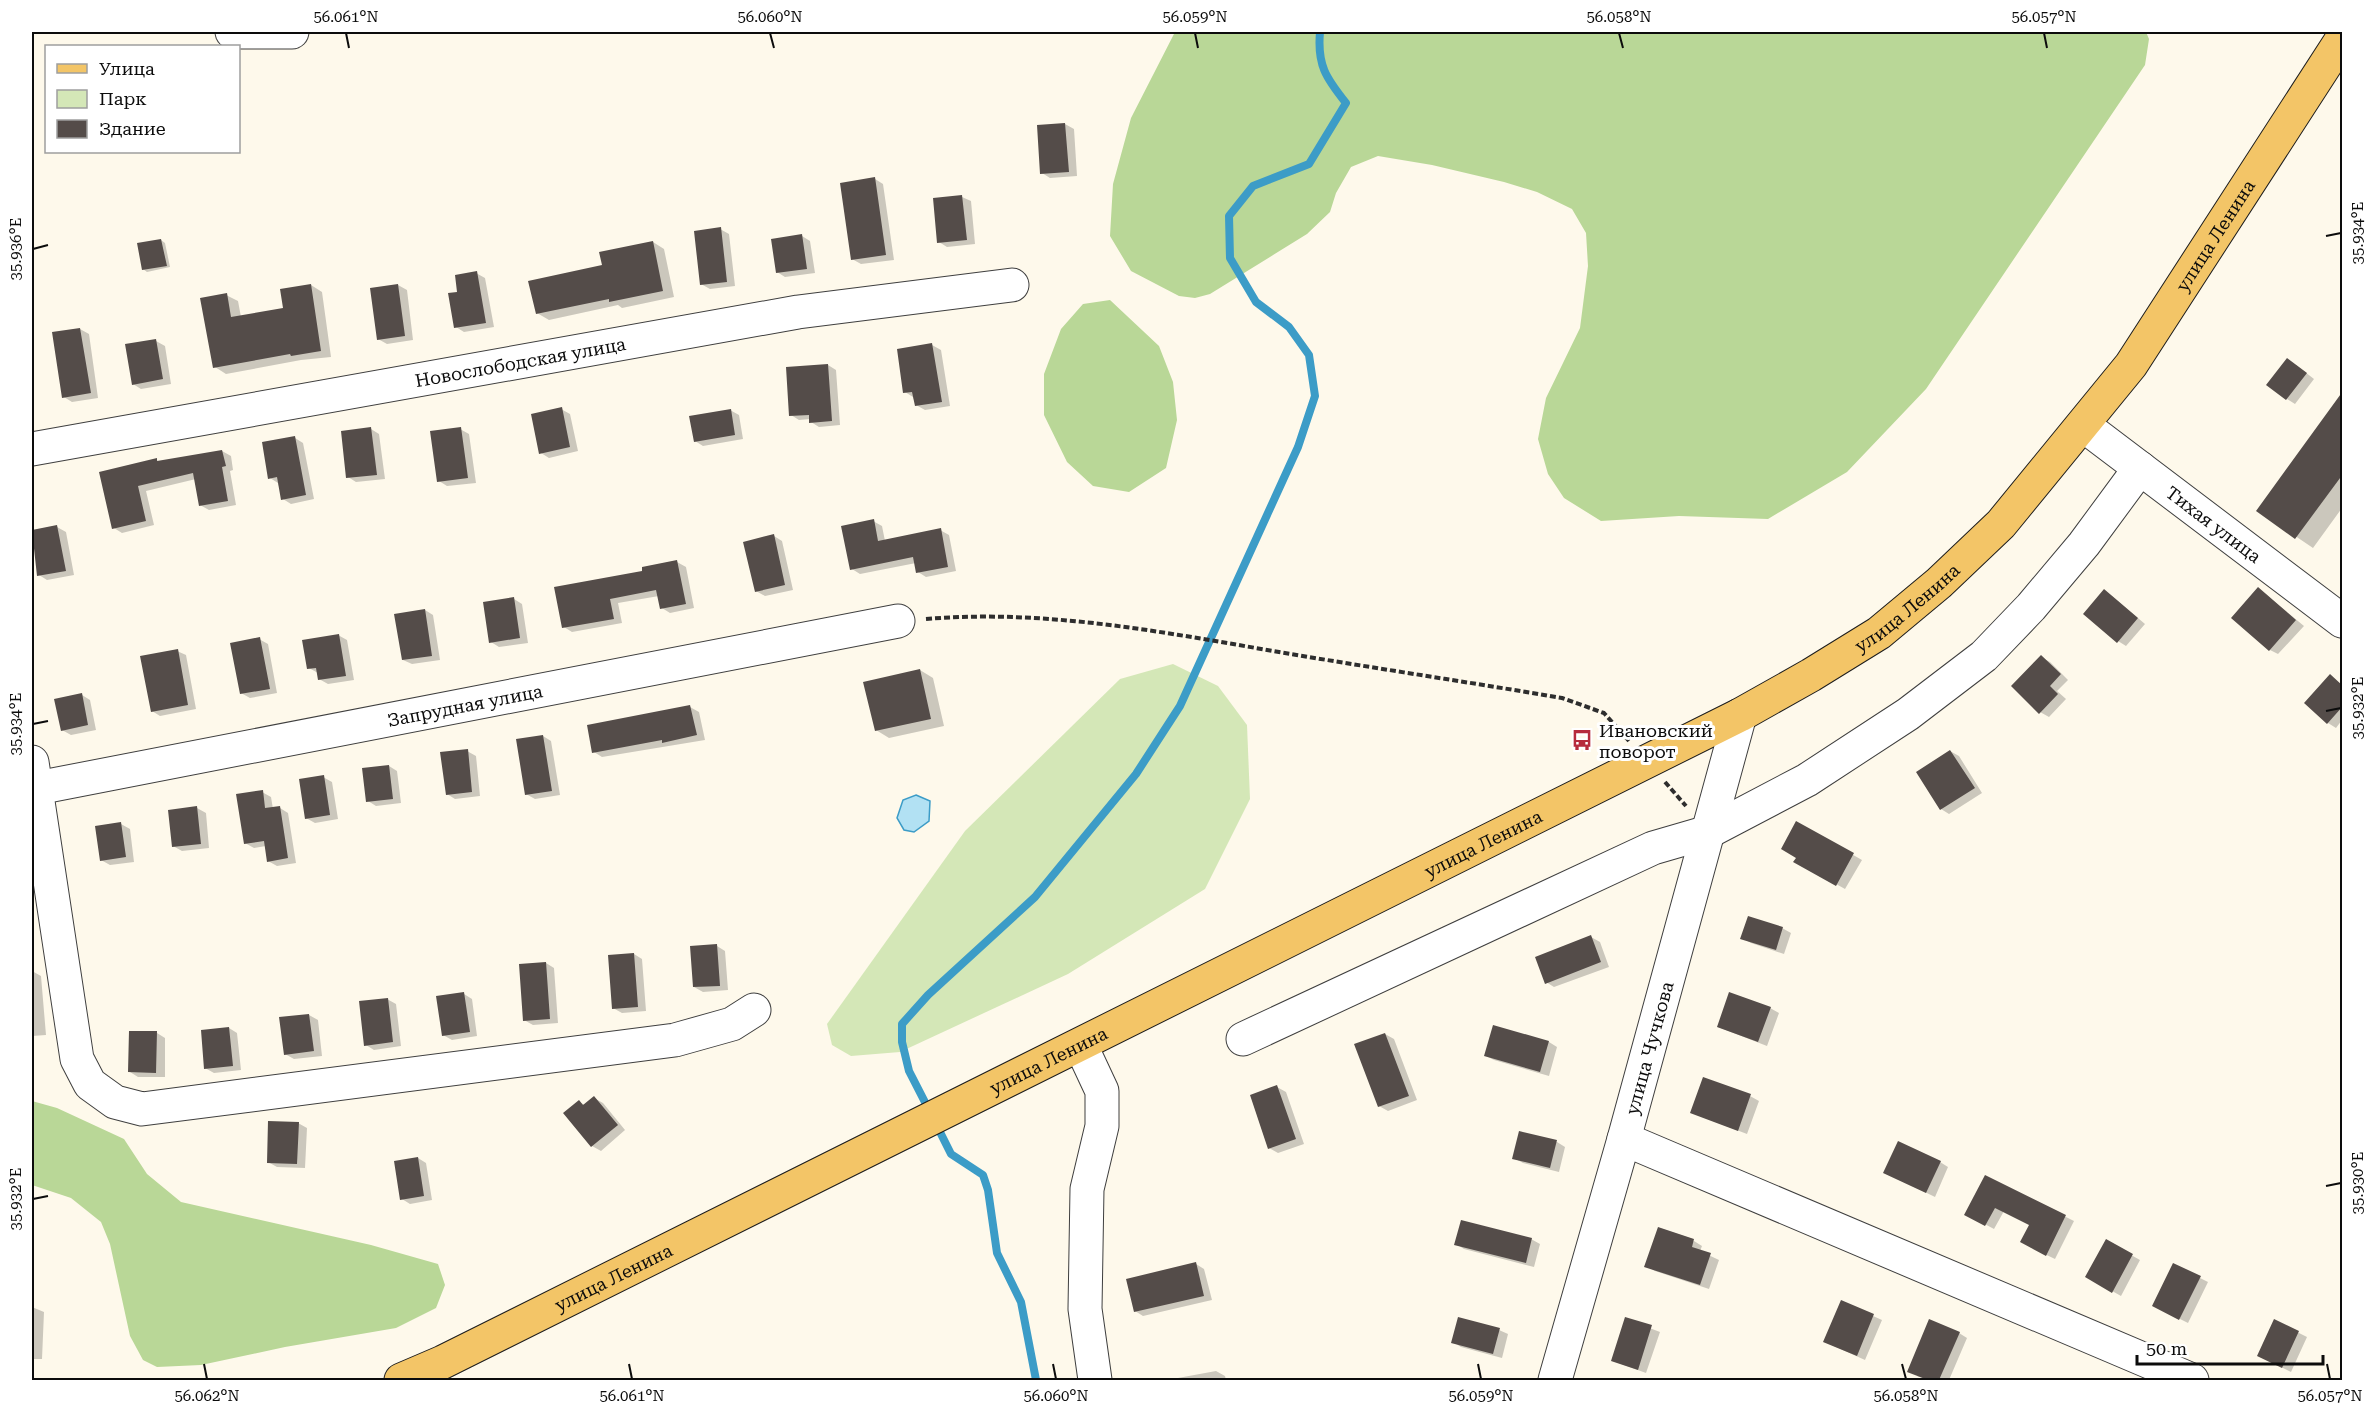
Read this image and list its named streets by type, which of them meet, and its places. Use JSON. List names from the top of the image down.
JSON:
{
  "streets": {
    "main road": ["улица Ленина"],
    "street": [
      "Новослободская улица",
      "Тихая улица",
      "Запрудная улица",
      "улица Чучкова"
    ]
  },
  "crossings": [
    ["улица Ленина", "Тихая улица"],
    ["улица Ленина", "улица Чучкова"]
  ],
  "places": {
    "bus stop": ["Ивановский поворот"]
  },
  "legend": ["Улица", "Парк", "Здание"],
  "scale_bar": "50 m",
  "coordinates": [
    "56.061°N",
    "56.060°N",
    "56.059°N",
    "56.058°N",
    "56.057°N",
    "35.934°E",
    "35.936°E",
    "35.932°E",
    "35.930°E",
    "56.062°N"
  ]
}
